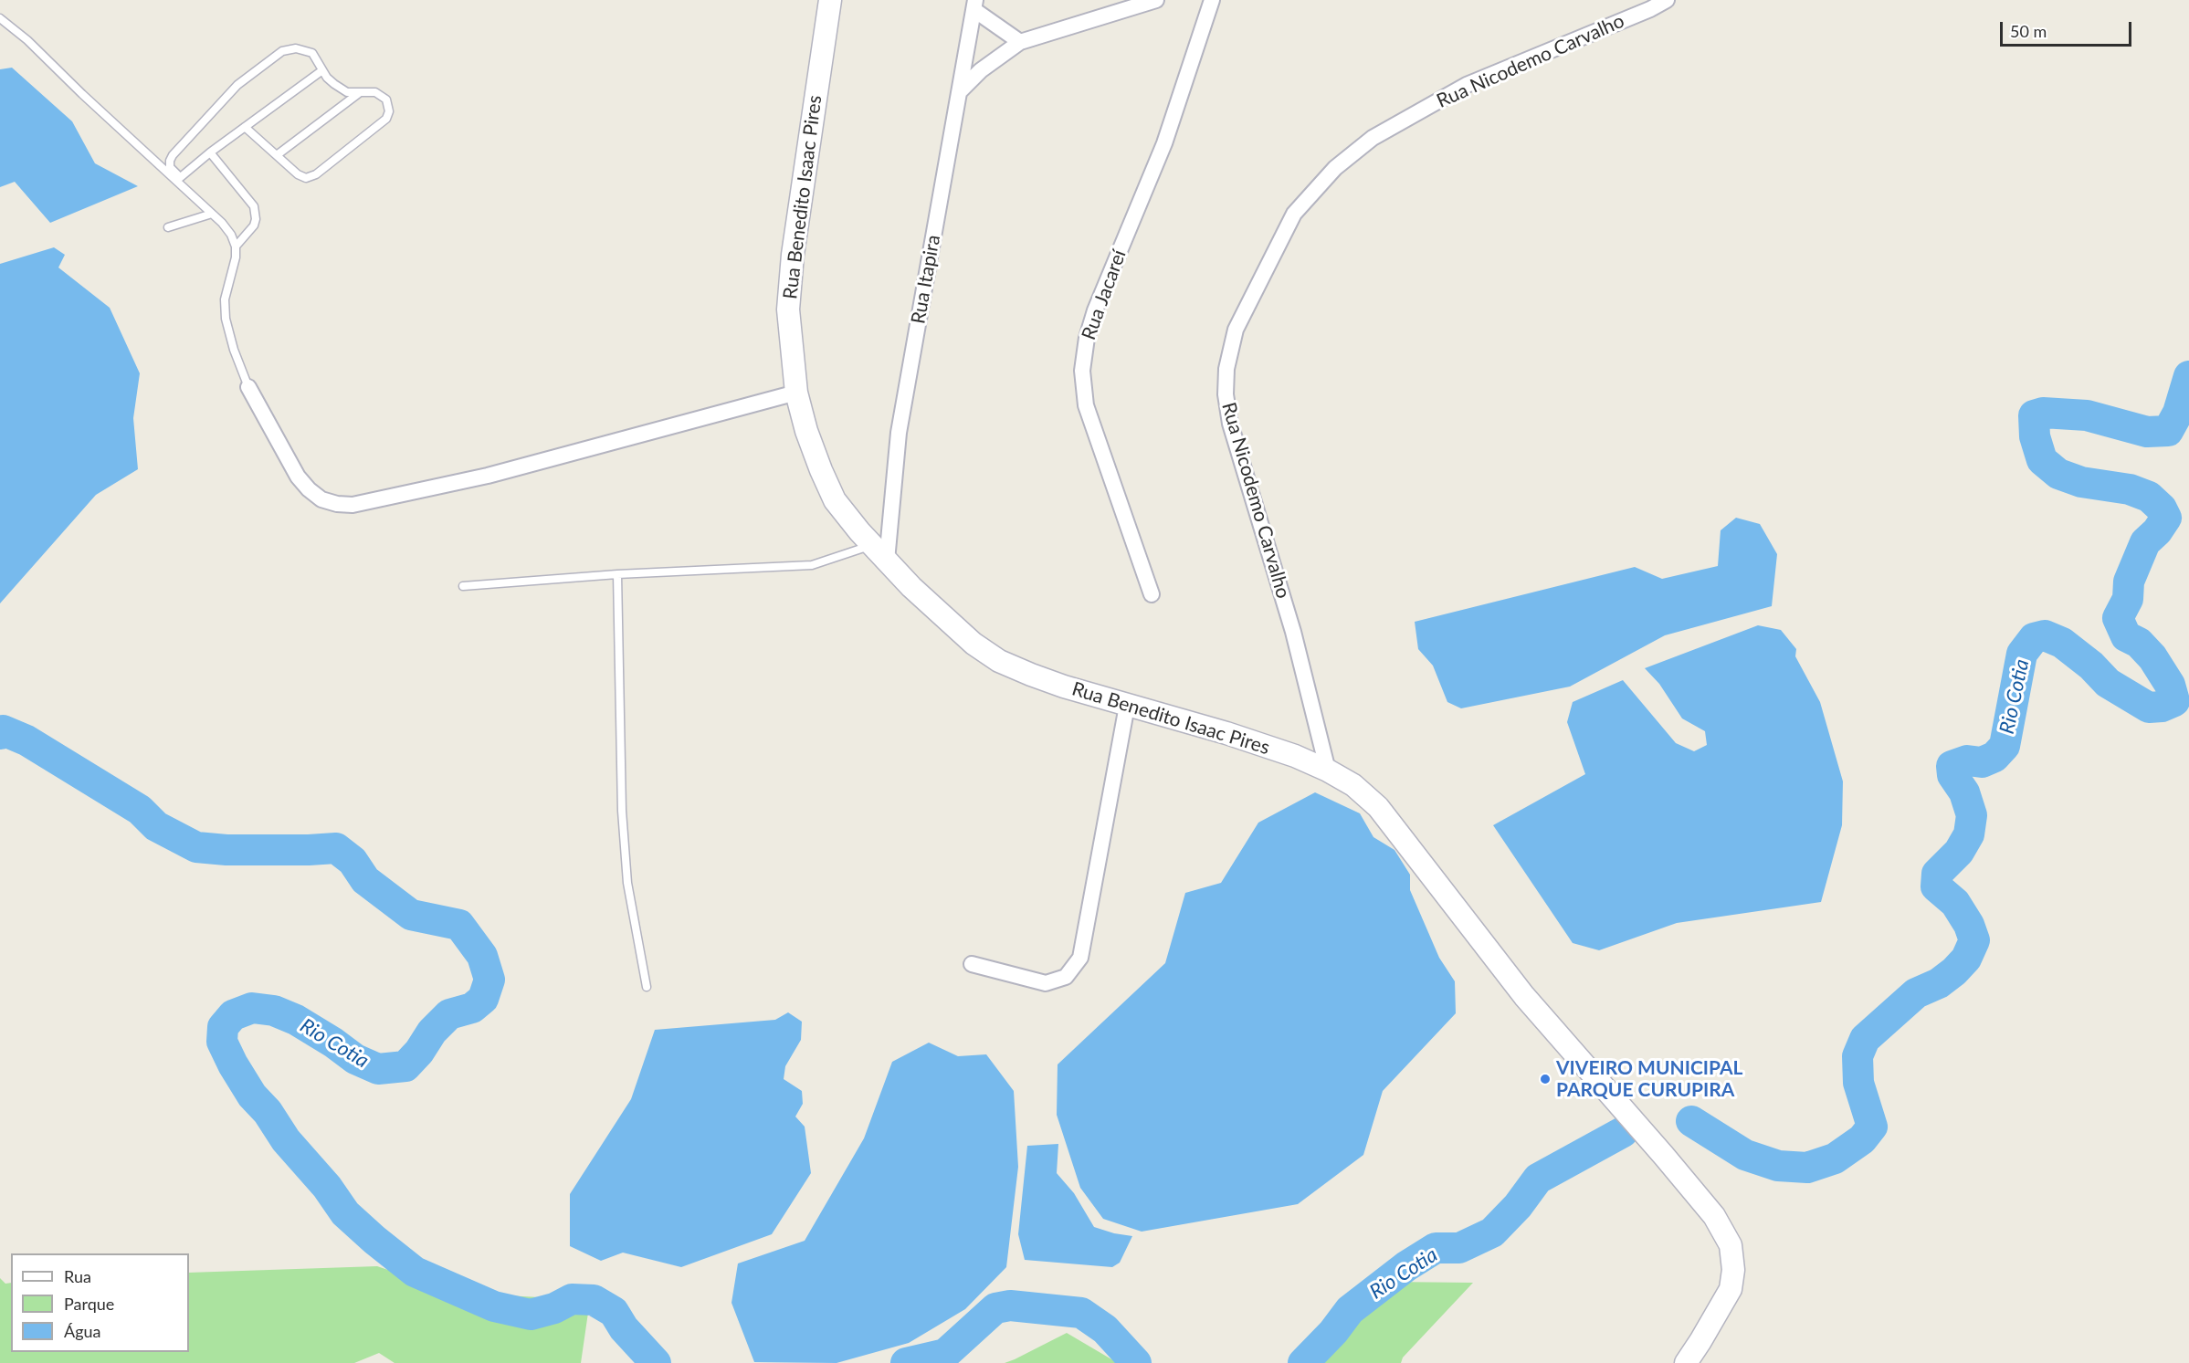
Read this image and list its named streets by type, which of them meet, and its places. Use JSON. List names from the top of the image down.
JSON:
{
  "streets": {
    "street": [
      "Rua Nicodemo Carvalho",
      "Rua Benedito Isaac Pires",
      "Rua Itapira",
      "Rua Jacareí"
    ]
  },
  "crossings": [
    ["Rua Nicodemo Carvalho", "Rua Benedito Isaac Pires"],
    ["Rua Benedito Isaac Pires", "Rua Itapira"]
  ],
  "water": ["Rio Cotia"],
  "places": ["VIVEIRO MUNICIPAL PARQUE CURUPIRA"],
  "legend": ["Rua", "Parque", "Água"],
  "scale_bar": "50 m"
}
